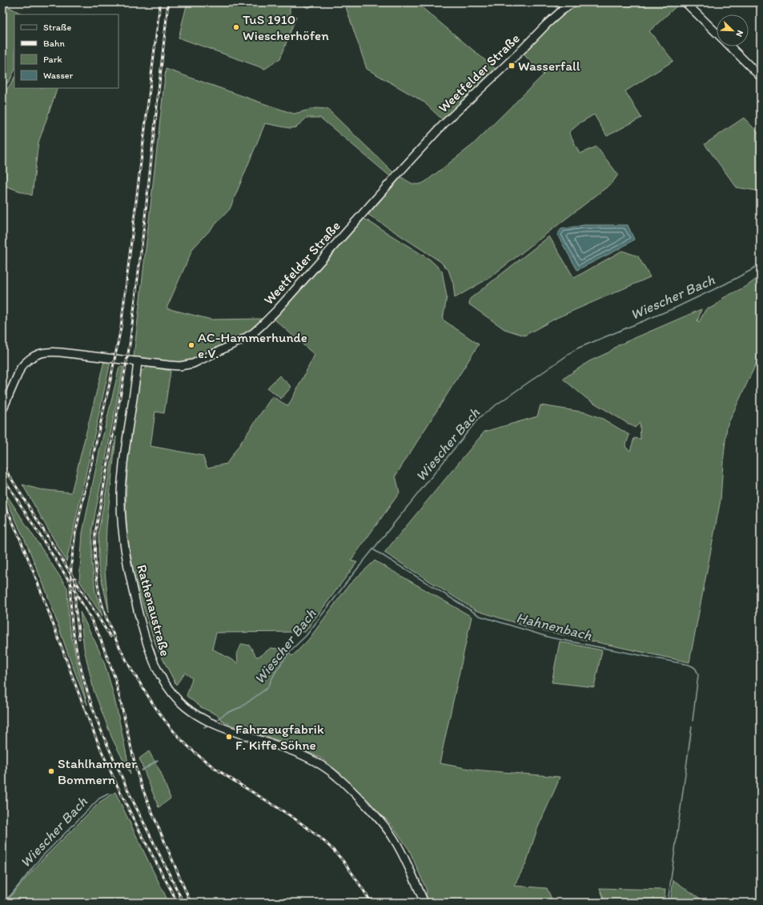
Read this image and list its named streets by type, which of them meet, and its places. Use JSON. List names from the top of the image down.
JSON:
{
  "streets": {
    "street": ["Weetfelder Straße", "Rathenaustraße"]
  },
  "crossings": [
    ["Weetfelder Straße", "Rathenaustraße"]
  ],
  "water": ["Wiescher Bach", "Hahnenbach"],
  "places": {
    "other": [
      "TuS 1910 Wiescherhöfen",
      "AC-Hammerhunde e.V.",
      "Fahrzeugfabrik F. Kiffe Söhne",
      "Stahlhammer Bommern"
    ],
    "transit": ["Wasserfall"]
  },
  "legend": [
    "Straße",
    "Bahn",
    "Park",
    "Wasser"
  ],
  "north": "bottom right"
}
